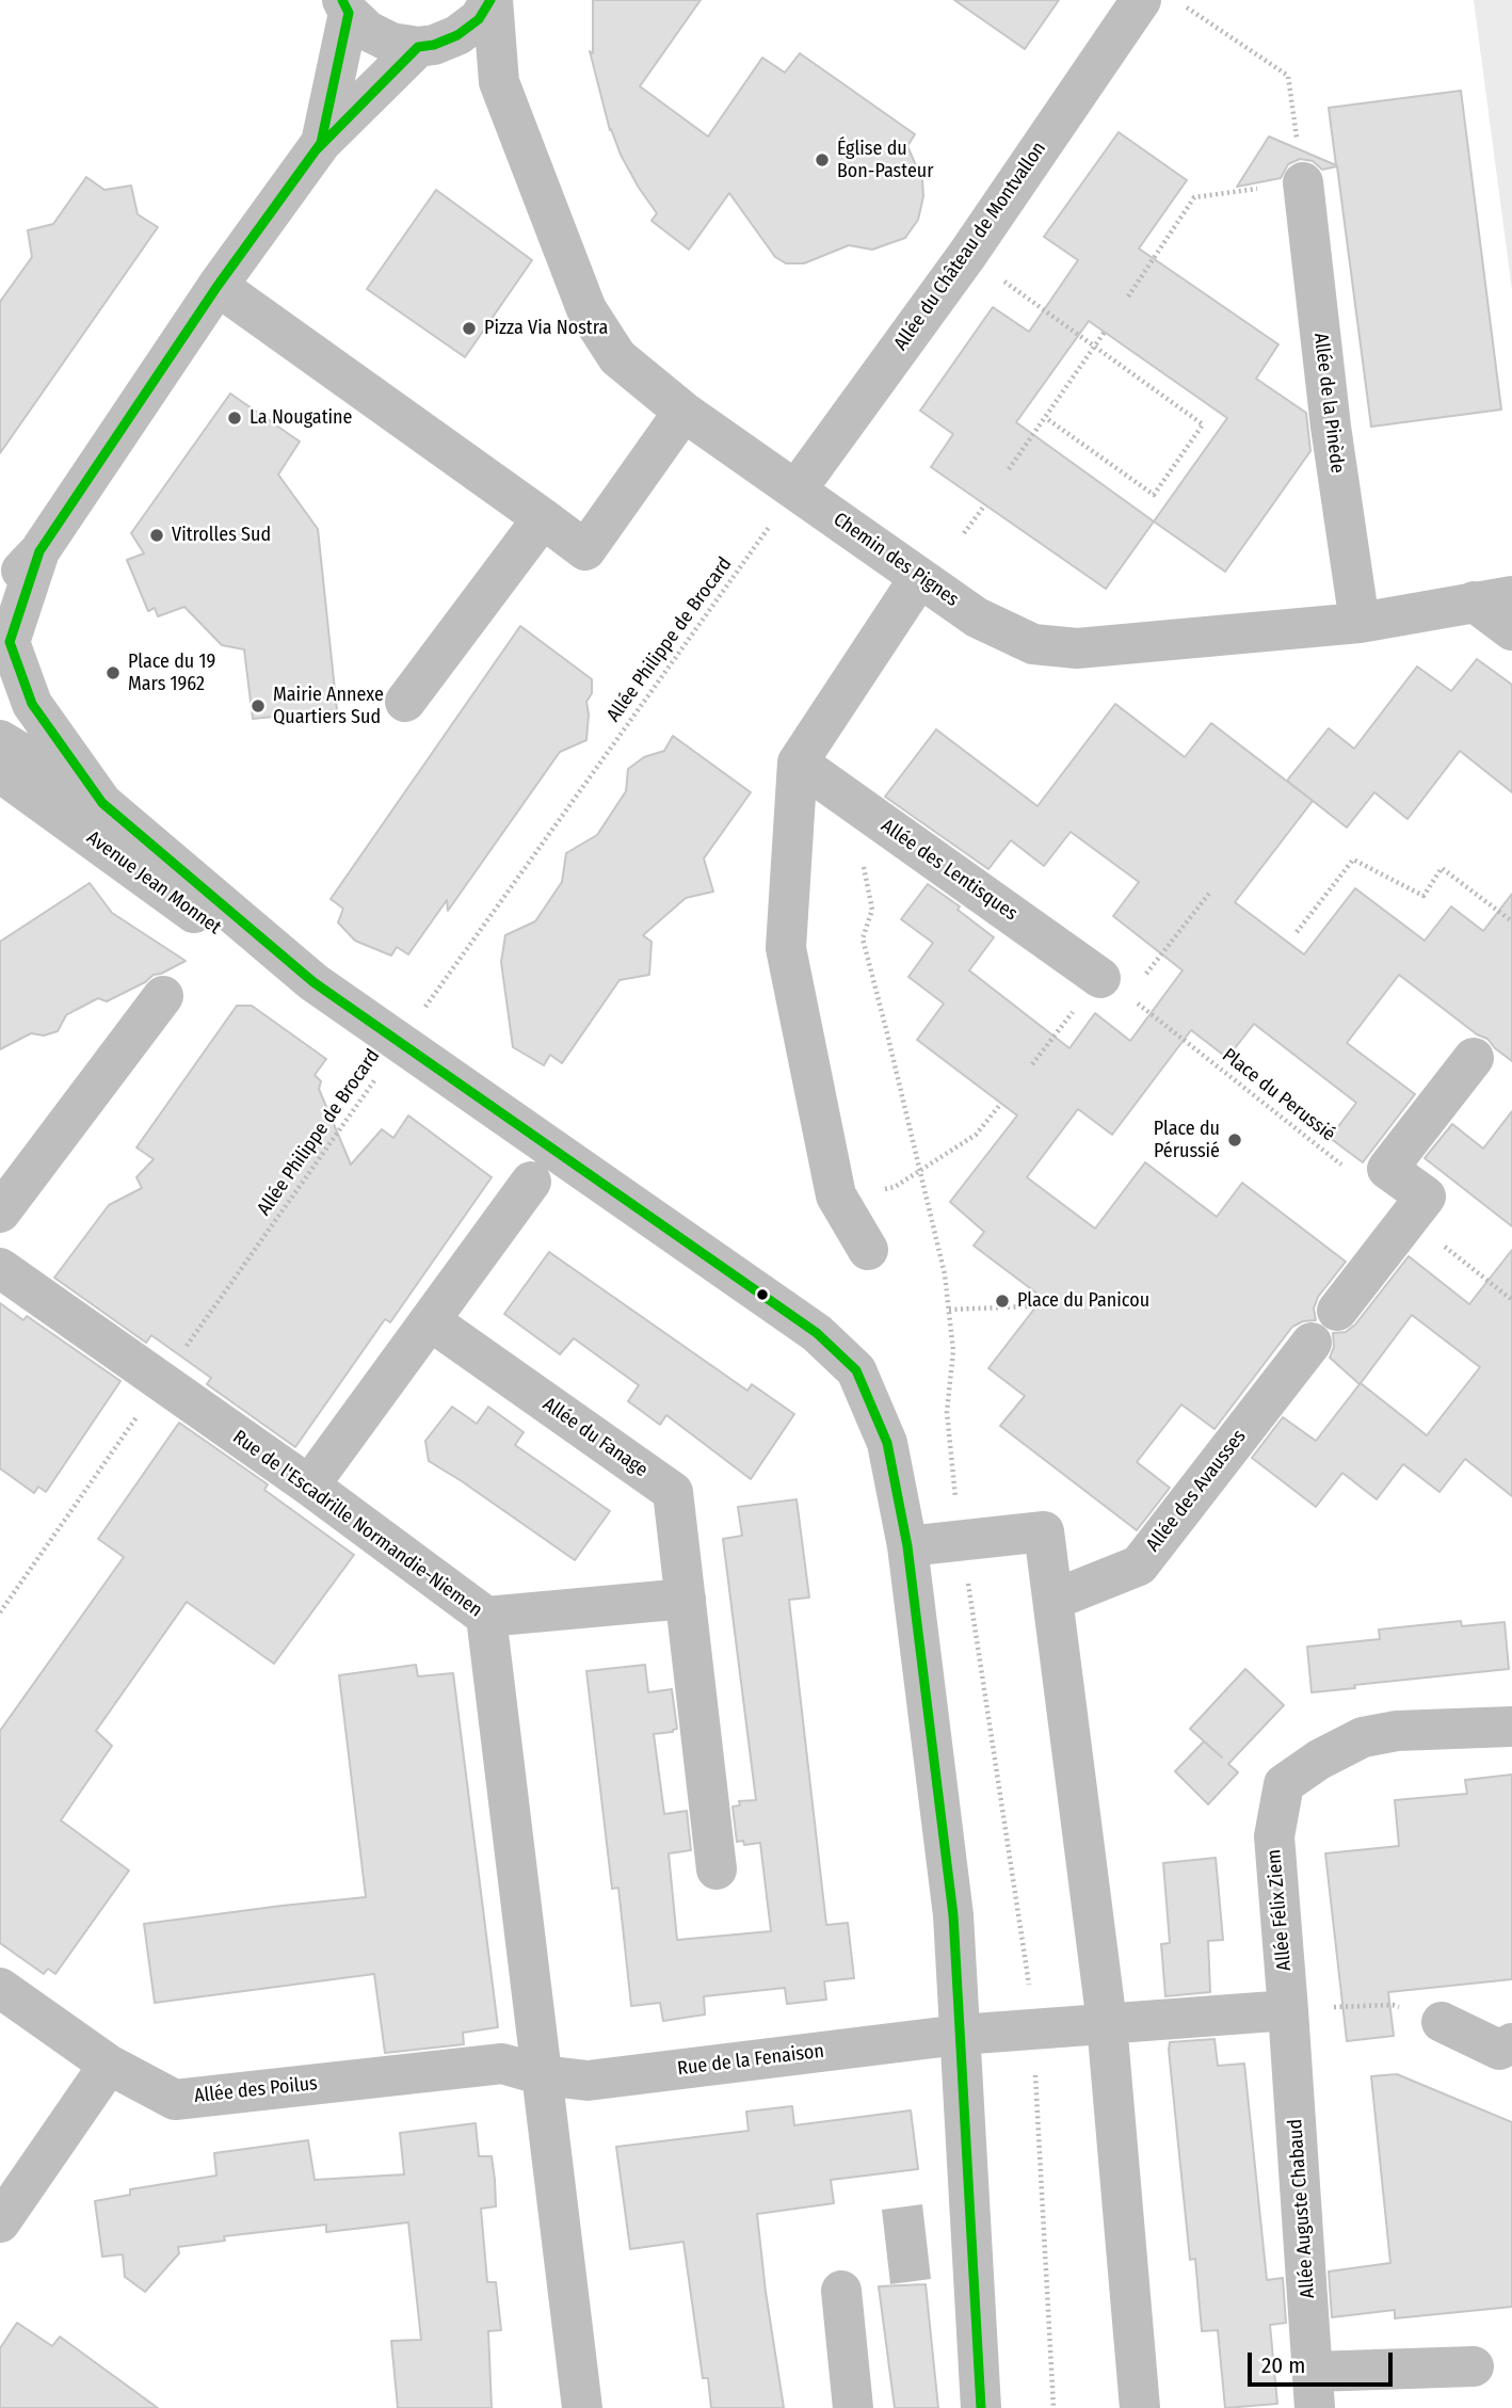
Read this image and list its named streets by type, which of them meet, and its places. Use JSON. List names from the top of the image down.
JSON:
{
  "streets": {
    "street": [
      "Allée du Château de Montvallon",
      "Allée de la Pinède",
      "Chemin des Pignes",
      "Allée des Lentisques",
      "Avenue Jean Monnet",
      "Allée du Fanage",
      "Allée des Avausses",
      "Rue de l'Escadrille Normandie-Niemen",
      "Allée Félix Ziem",
      "Rue de la Fenaison",
      "Allée des Poilus",
      "Allée Auguste Chabaud"
    ],
    "path": ["Allée Philippe de Brocard", "Place du Perussié"]
  },
  "crossings": [
    ["Allée du Château de Montvallon", "Chemin des Pignes"],
    ["Allée du Château de Montvallon", "Allée Philippe de Brocard"],
    ["Allée de la Pinède", "Chemin des Pignes"],
    ["Chemin des Pignes", "Allée Philippe de Brocard"],
    ["Chemin des Pignes", "Avenue Jean Monnet"],
    ["Allée Philippe de Brocard", "Avenue Jean Monnet"],
    ["Allée Philippe de Brocard", "Rue de l'Escadrille Normandie-Niemen"],
    ["Allée des Lentisques", "Place du Perussié"],
    ["Avenue Jean Monnet", "Rue de la Fenaison"],
    ["Rue de l'Escadrille Normandie-Niemen", "Rue de la Fenaison"],
    ["Rue de l'Escadrille Normandie-Niemen", "Allée des Poilus"],
    ["Allée Félix Ziem", "Allée Auguste Chabaud"],
    ["Rue de la Fenaison", "Allée des Poilus"]
  ],
  "places": [
    "Église du Bon-Pasteur",
    "Pizza Via Nostra",
    "La Nougatine",
    "Vitrolles Sud",
    "Place du 19 Mars 1962",
    "Mairie Annexe Quartiers Sud",
    "Place du Pérussié",
    "Place du Panicou"
  ],
  "scale_bar": "20 m"
}
